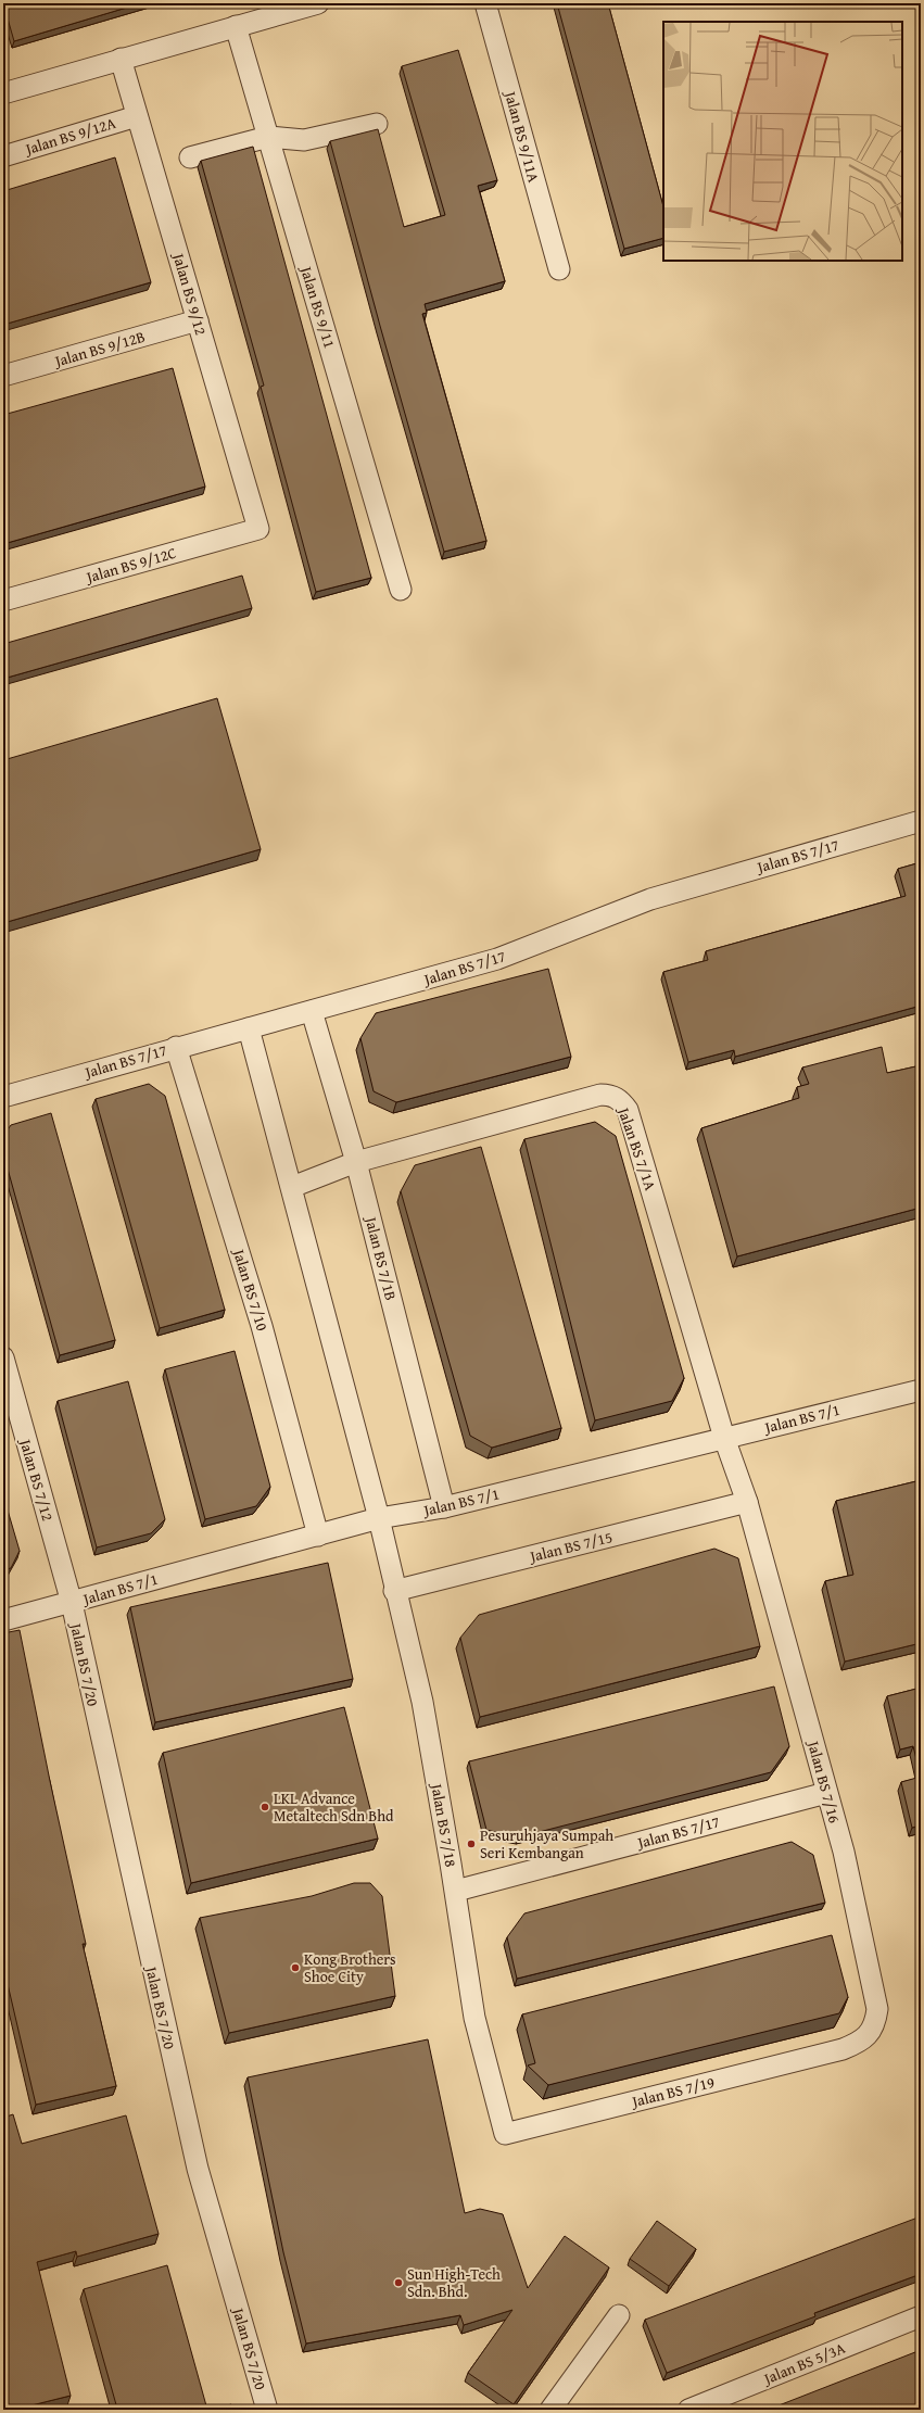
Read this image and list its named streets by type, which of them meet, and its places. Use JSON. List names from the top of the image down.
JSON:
{
  "streets": {
    "street": [
      "Jalan BS 9/12A",
      "Jalan BS 9/11A",
      "Jalan BS 9/12",
      "Jalan BS 9/11",
      "Jalan BS 9/12B",
      "Jalan BS 9/12C",
      "Jalan BS 7/17",
      "Jalan BS 7/1A",
      "Jalan BS 7/1B",
      "Jalan BS 7/10",
      "Jalan BS 7/1",
      "Jalan BS 7/12",
      "Jalan BS 7/15",
      "Jalan BS 7/20",
      "Jalan BS 7/16",
      "Jalan BS 7/18",
      "Jalan BS 7/19",
      "Jalan BS 5/3A"
    ]
  },
  "crossings": [
    ["Jalan BS 9/12A", "Jalan BS 9/12"],
    ["Jalan BS 9/12", "Jalan BS 9/12B"],
    ["Jalan BS 9/12", "Jalan BS 9/12C"],
    ["Jalan BS 7/17", "Jalan BS 7/1B"],
    ["Jalan BS 7/17", "Jalan BS 7/10"],
    ["Jalan BS 7/17", "Jalan BS 7/16"],
    ["Jalan BS 7/17", "Jalan BS 7/18"],
    ["Jalan BS 7/1A", "Jalan BS 7/1B"],
    ["Jalan BS 7/1A", "Jalan BS 7/1"],
    ["Jalan BS 7/1A", "Jalan BS 7/15"],
    ["Jalan BS 7/1A", "Jalan BS 7/16"],
    ["Jalan BS 7/1B", "Jalan BS 7/1"],
    ["Jalan BS 7/10", "Jalan BS 7/1"],
    ["Jalan BS 7/1", "Jalan BS 7/12"],
    ["Jalan BS 7/1", "Jalan BS 7/20"],
    ["Jalan BS 7/1", "Jalan BS 7/18"],
    ["Jalan BS 7/12", "Jalan BS 7/20"],
    ["Jalan BS 7/15", "Jalan BS 7/16"],
    ["Jalan BS 7/15", "Jalan BS 7/18"],
    ["Jalan BS 7/16", "Jalan BS 7/19"],
    ["Jalan BS 7/18", "Jalan BS 7/19"]
  ],
  "places": [
    "LKL Advance Metaltech Sdn Bhd",
    "Pesuruhjaya Sumpah Seri Kembangan",
    "Kong Brothers Shoe City",
    "Sun High-Tech Sdn. Bhd."
  ]
}
